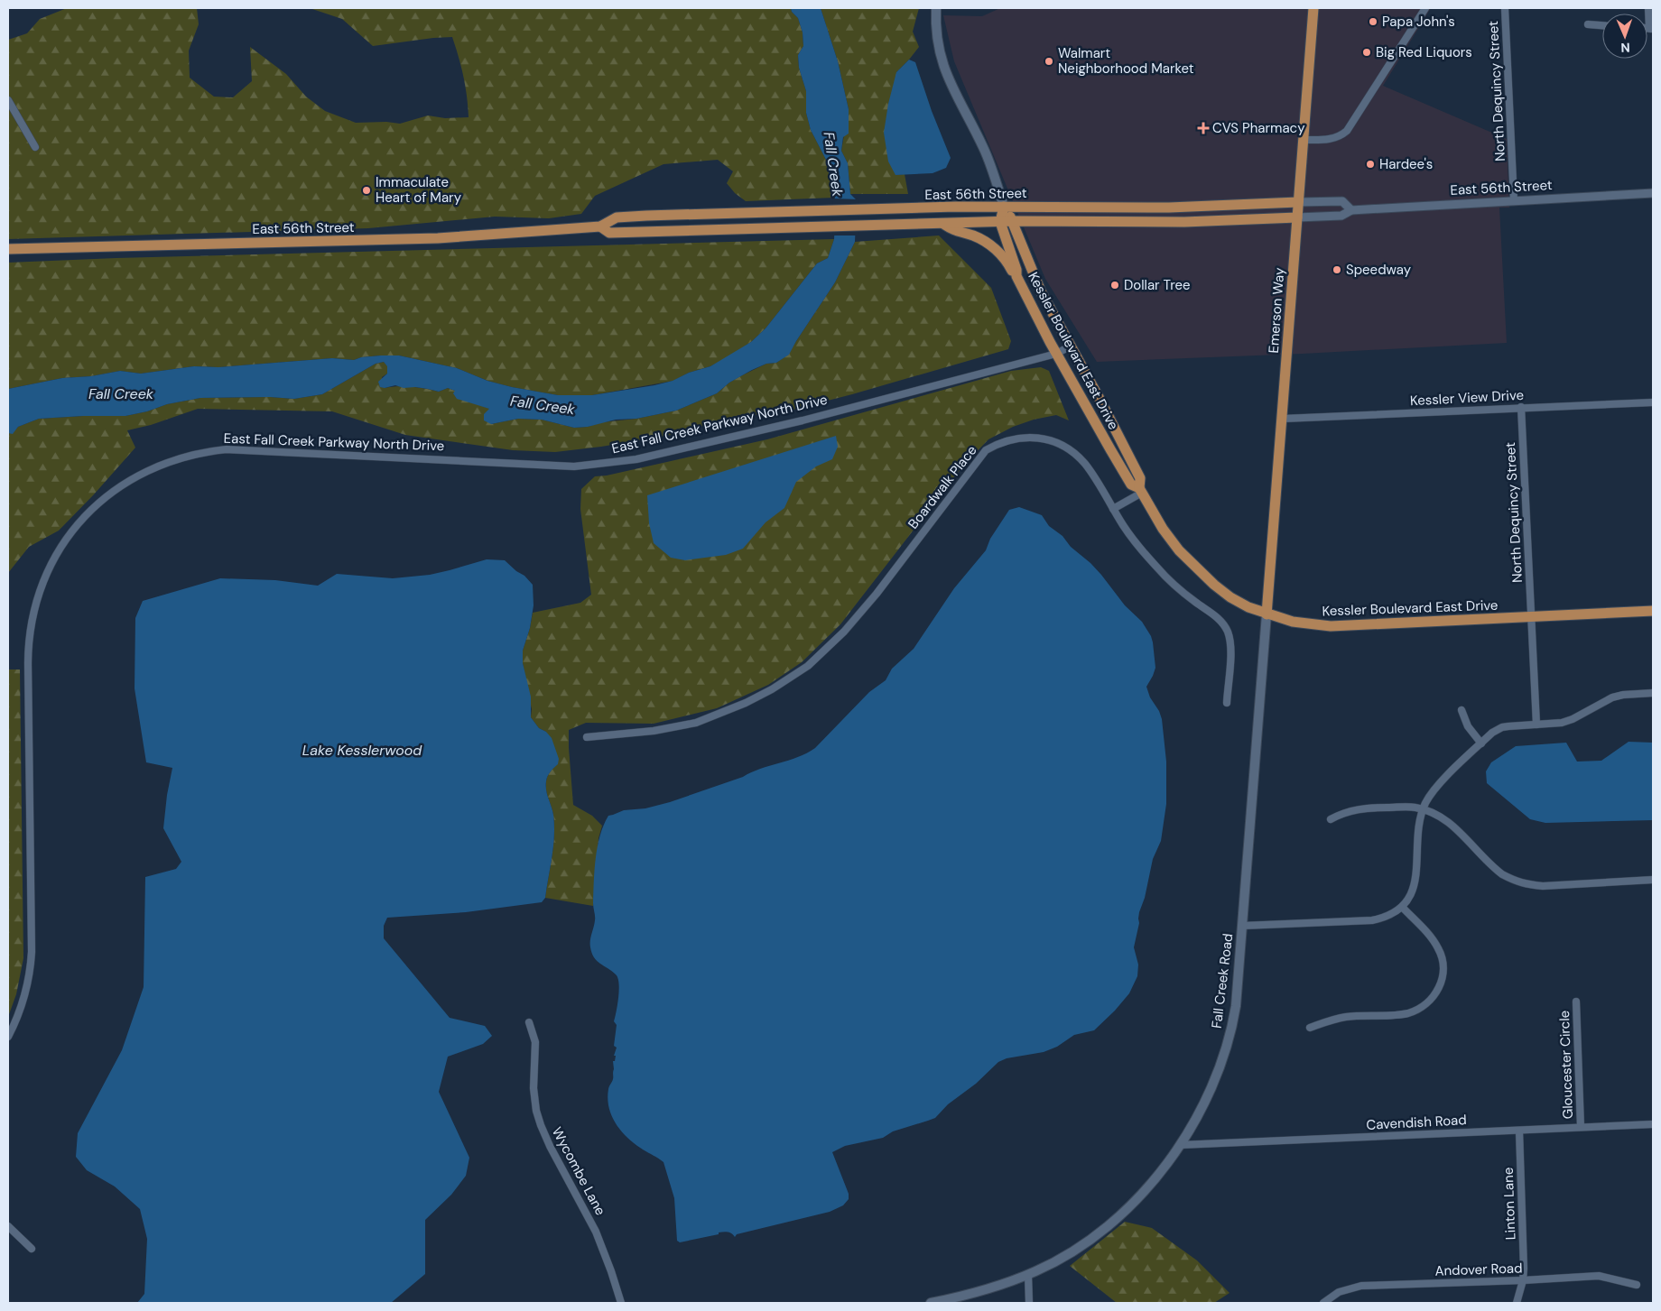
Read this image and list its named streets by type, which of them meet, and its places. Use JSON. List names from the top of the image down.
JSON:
{
  "streets": {
    "main road": [
      "East 56th Street",
      "Emerson Way",
      "Kessler Boulevard East Drive",
      "Fall Creek Road"
    ],
    "street": [
      "North Dequincy Street",
      "Kessler View Drive",
      "East Fall Creek Parkway North Drive",
      "Boardwalk Place",
      "Gloucester Circle",
      "Cavendish Road",
      "Wycombe Lane",
      "Linton Lane",
      "Andover Road"
    ]
  },
  "crossings": [
    ["North Dequincy Street", "East 56th Street"],
    ["North Dequincy Street", "Kessler Boulevard East Drive"],
    ["North Dequincy Street", "Kessler View Drive"],
    ["East 56th Street", "Emerson Way"],
    ["East 56th Street", "Kessler Boulevard East Drive"],
    ["Emerson Way", "Kessler Boulevard East Drive"],
    ["Emerson Way", "Kessler View Drive"],
    ["Emerson Way", "Fall Creek Road"],
    ["Kessler Boulevard East Drive", "East Fall Creek Parkway North Drive"],
    ["Kessler Boulevard East Drive", "Fall Creek Road"],
    ["Fall Creek Road", "Cavendish Road"],
    ["Gloucester Circle", "Cavendish Road"],
    ["Cavendish Road", "Linton Lane"],
    ["Linton Lane", "Andover Road"]
  ],
  "water": ["Fall Creek", "Lake Kesslerwood"],
  "places": {
    "other": [
      "Papa John's",
      "Big Red Liquors",
      "Walmart Neighborhood Market",
      "Hardee's",
      "Immaculate Heart of Mary",
      "Speedway",
      "Dollar Tree"
    ],
    "health": ["CVS Pharmacy"]
  },
  "north": "bottom"
}
